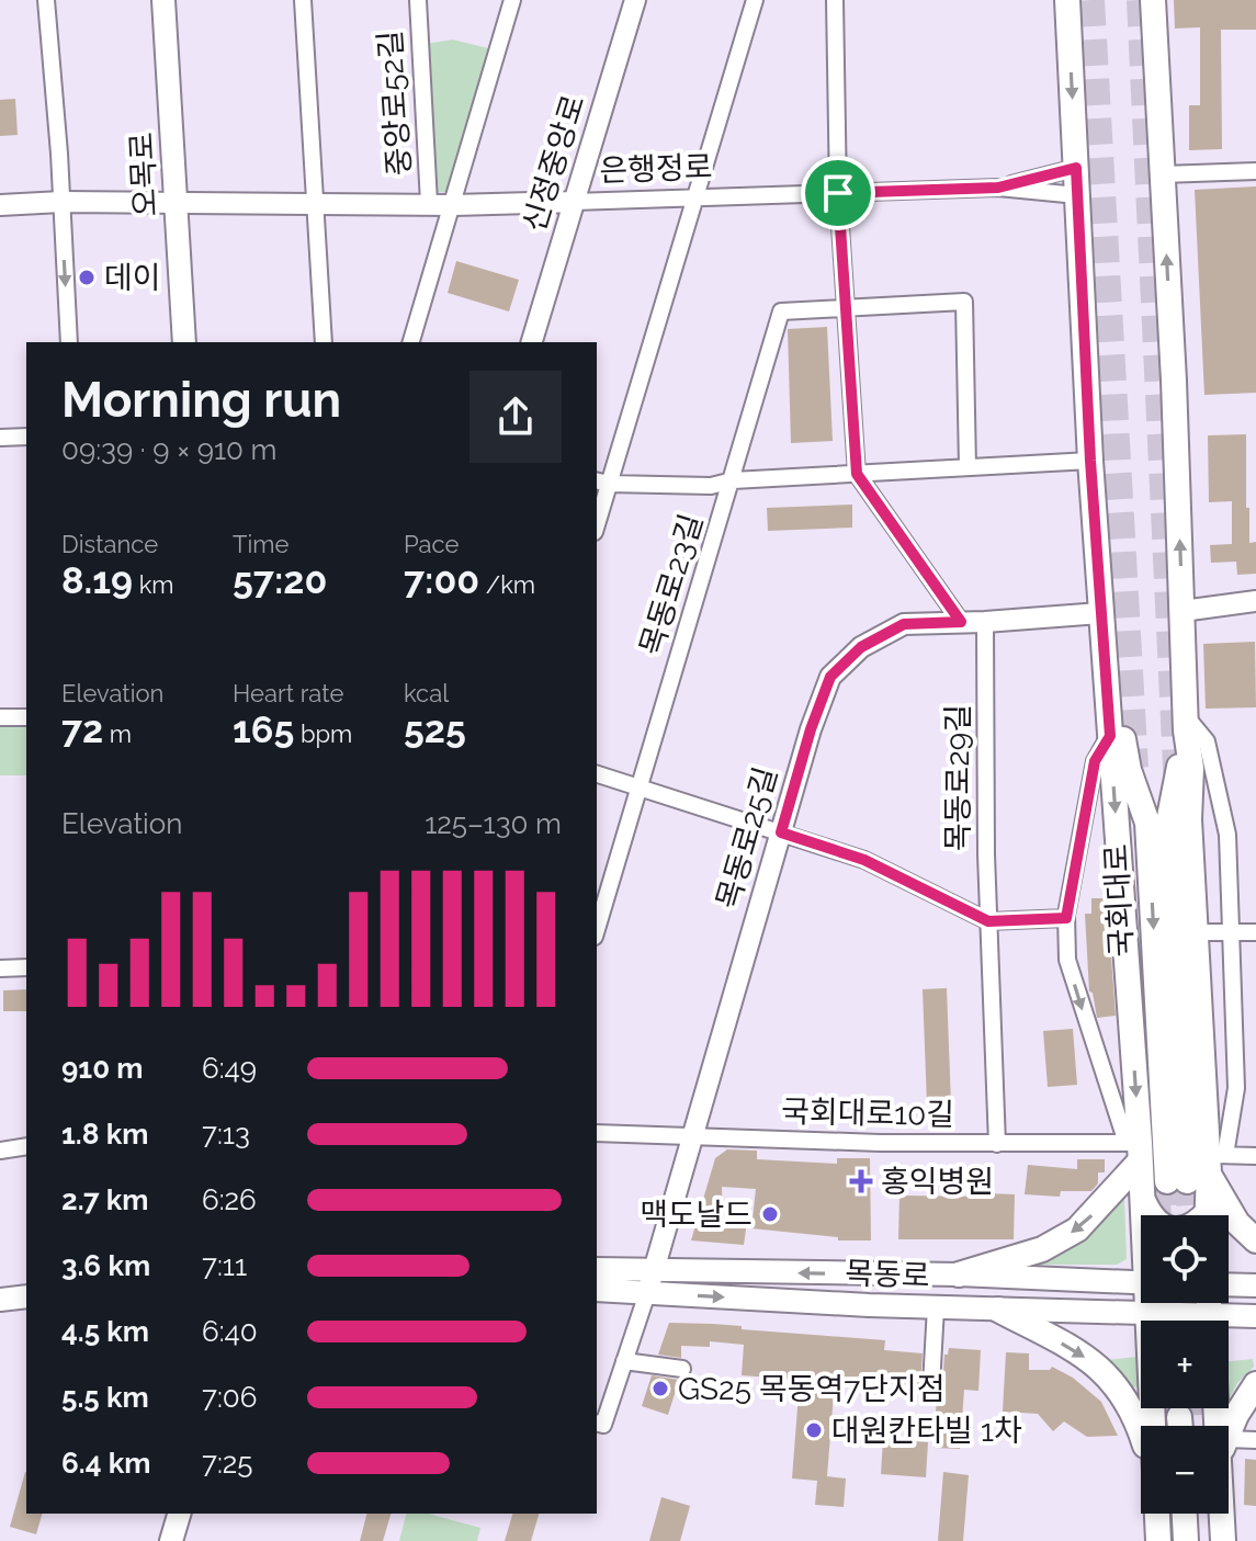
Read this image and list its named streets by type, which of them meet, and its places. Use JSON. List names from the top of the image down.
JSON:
{
  "streets": {
    "main road": ["오목로", "국회대로", "목동로"],
    "street": [
      "중앙로52길",
      "신정중앙로",
      "은행정로",
      "목동로23길",
      "목동로29길",
      "목동로25길",
      "국회대로10길"
    ]
  },
  "crossings": [
    ["중앙로52길", "은행정로"],
    ["신정중앙로", "은행정로"],
    ["은행정로", "오목로"],
    ["목동로29길", "목동로25길"],
    ["목동로29길", "국회대로10길"],
    ["목동로25길", "국회대로"],
    ["목동로25길", "국회대로10길"],
    ["목동로25길", "목동로"]
  ],
  "places": {
    "other": [
      "데이",
      "맥도날드",
      "GS25 목동역7단지점",
      "대원칸타빌 1차"
    ],
    "health": ["홍익병원"]
  },
  "page": {
    "heading": ["Morning run", "09:39 · 9 × 910 m"],
    "stats": [
      ["Distance", "8.19 km"],
      ["Time", "57:20"],
      ["Pace", "7:00 /km"],
      ["Elevation", "72 m"],
      ["Heart rate", "165 bpm"],
      ["kcal", "525"]
    ],
    "chart": ["Elevation", "125–130 m"],
    "list": [
      {
        "name": "910 m",
        "note": "6:49"
      },
      {
        "name": "1.8 km",
        "note": "7:13"
      },
      {
        "name": "2.7 km",
        "note": "6:26"
      },
      {
        "name": "3.6 km",
        "note": "7:11"
      },
      {
        "name": "4.5 km",
        "note": "6:40"
      },
      {
        "name": "5.5 km",
        "note": "7:06"
      },
      {
        "name": "6.4 km",
        "note": "7:25"
      }
    ],
    "map_buttons": ["+", "−"]
  }
}
